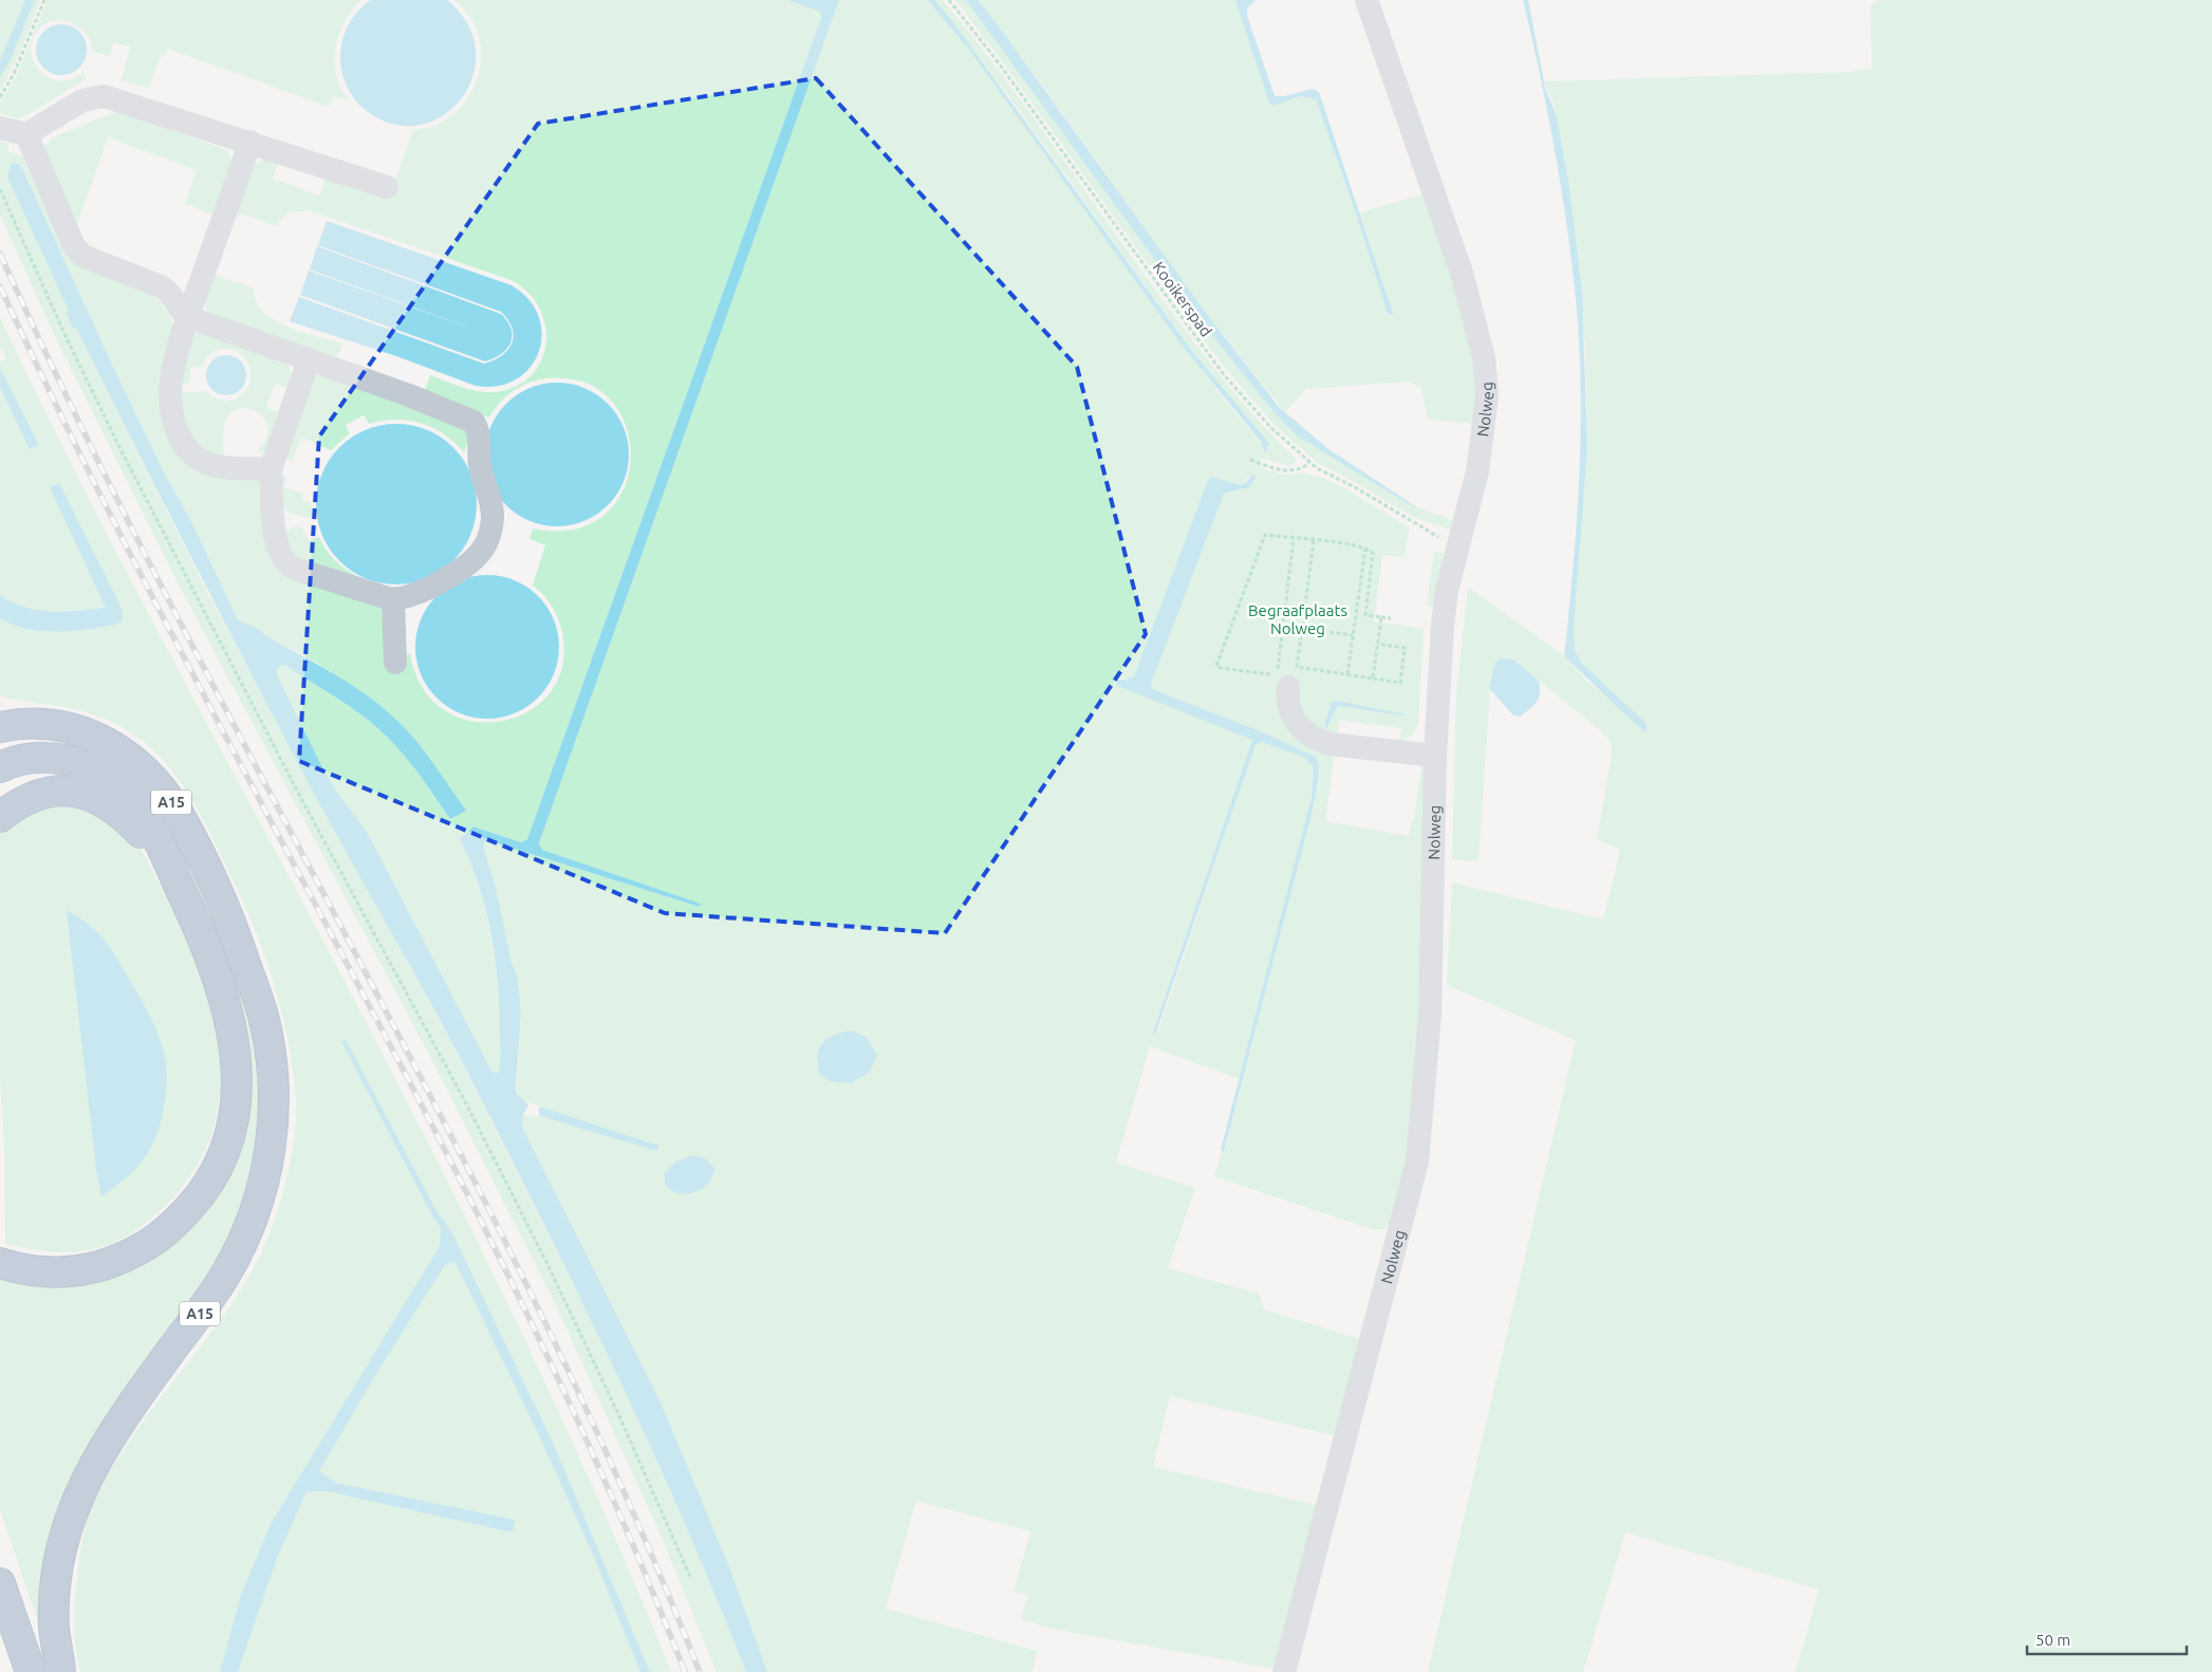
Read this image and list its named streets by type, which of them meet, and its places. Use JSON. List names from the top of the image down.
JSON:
{
  "streets": {
    "highway": ["A15"],
    "street": ["Nolweg"],
    "path": ["Kooikerspad"]
  },
  "crossings": [
    ["Kooikerspad", "Nolweg"]
  ],
  "parks": ["Begraafplaats Nolweg"],
  "scale_bar": "50 m"
}
